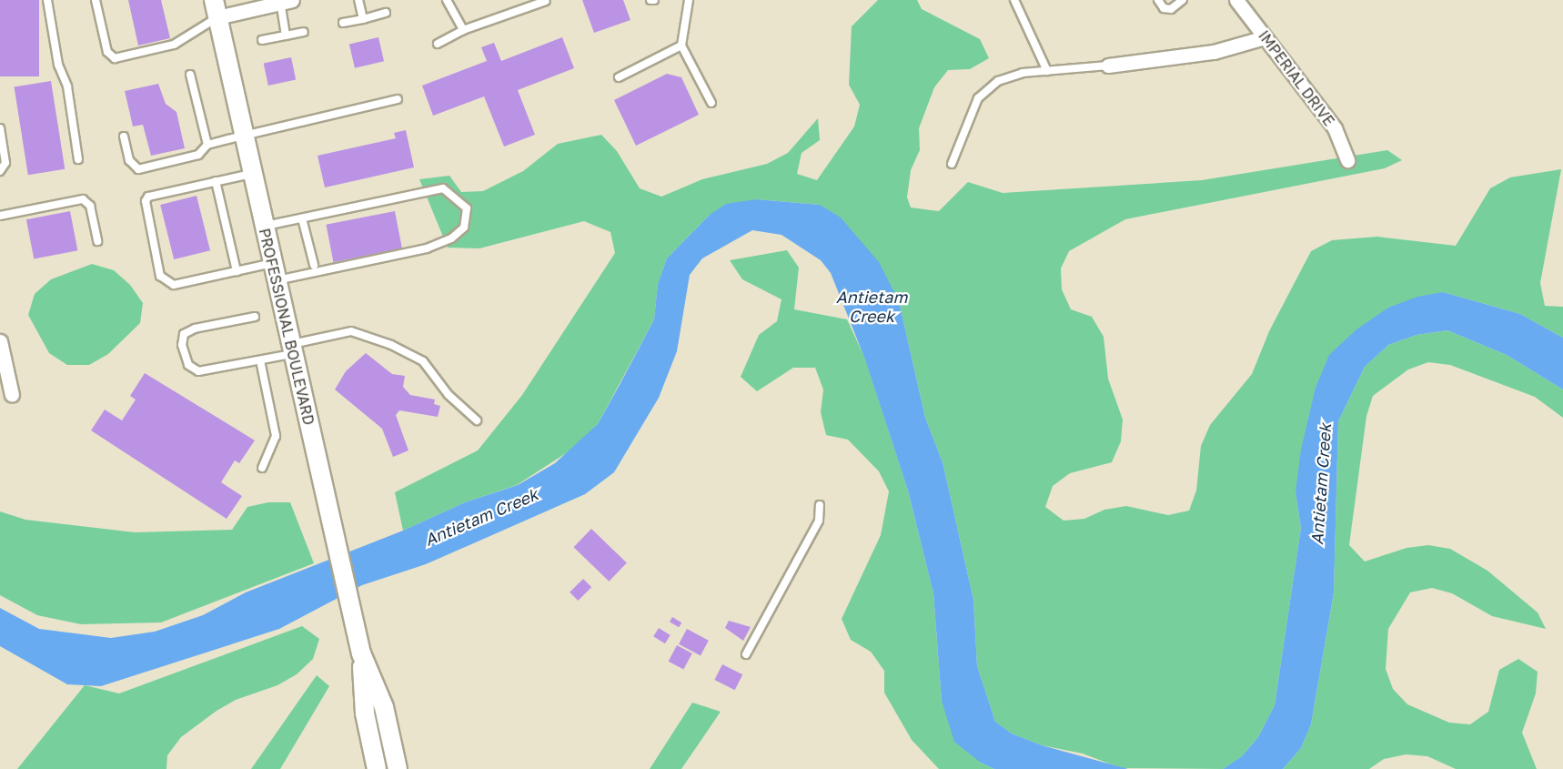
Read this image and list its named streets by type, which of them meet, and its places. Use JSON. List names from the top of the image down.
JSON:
{
  "streets": {
    "street": ["IMPERIAL DRIVE", "PROFESSIONAL BOULEVARD"]
  },
  "water": ["Antietam Creek"]
}
